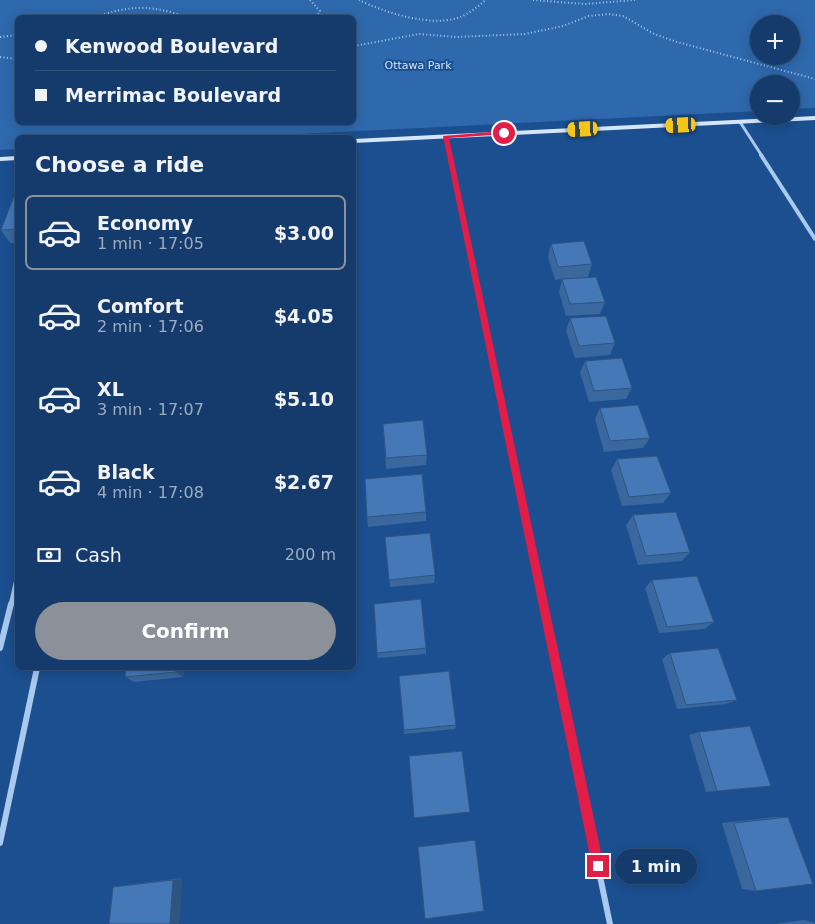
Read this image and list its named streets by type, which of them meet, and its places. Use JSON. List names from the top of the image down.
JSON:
{
  "parks": ["Ottawa Park"],
  "page": {
    "map_buttons": ["+", "−"],
    "banner": ["Kenwood Boulevard", "Merrimac Boulevard"],
    "heading": "Choose a ride",
    "list": [
      {
        "name": "Economy",
        "note": "1 min · 17:05",
        "value": "$3.00"
      },
      {
        "name": "Comfort",
        "note": "2 min · 17:06",
        "value": "$4.05"
      },
      {
        "name": "XL",
        "note": "3 min · 17:07",
        "value": "$5.10"
      },
      {
        "name": "Black",
        "note": "4 min · 17:08",
        "value": "$2.67"
      }
    ],
    "pay": ["Cash", "200 m"],
    "buttons": "Confirm",
    "bubble": "1 min"
  }
}
